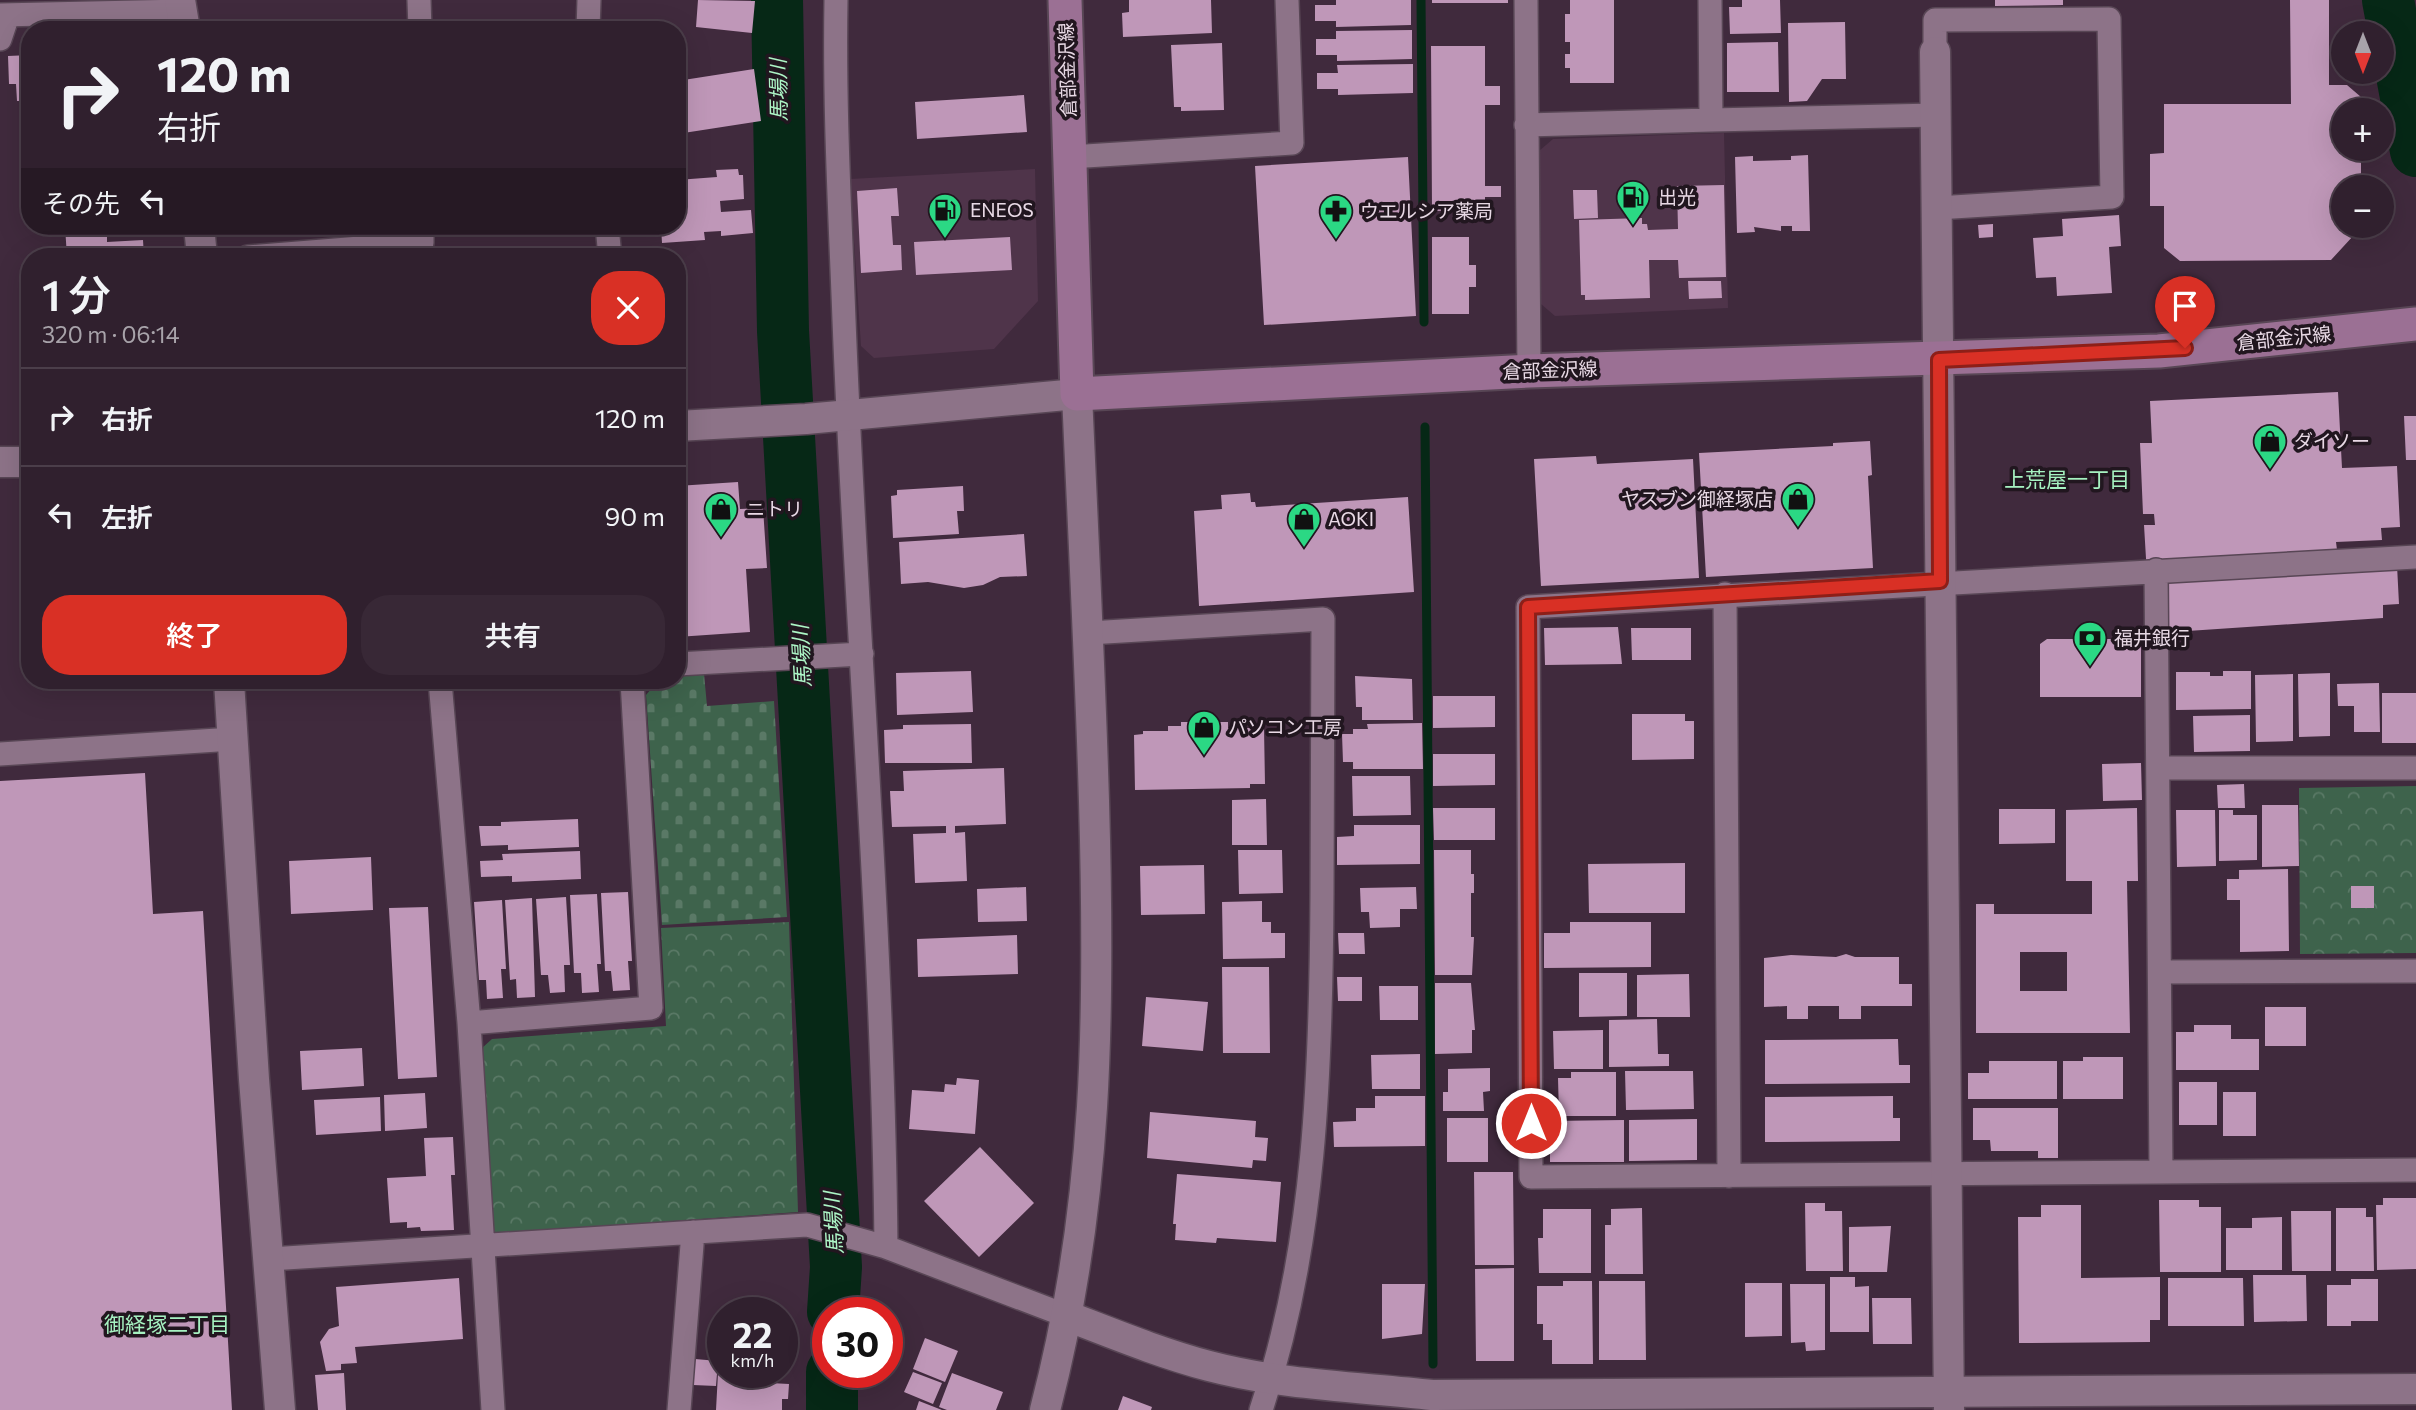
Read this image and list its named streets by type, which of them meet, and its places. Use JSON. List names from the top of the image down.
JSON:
{
  "streets": {
    "main road": ["倉部金沢線"]
  },
  "districts": ["上荒屋一丁目", "御経塚二丁目"],
  "water": ["馬場川"],
  "places": {
    "fuel station": ["出光", "ENEOS"],
    "pharmacy": ["ウエルシア薬局"],
    "shop": [
      "ダイソー",
      "ヤスブン御経塚店",
      "ニトリ",
      "AOKI",
      "パソコン工房"
    ],
    "bank": ["福井銀行"]
  },
  "north": "bottom",
  "page": {
    "map_buttons": ["+", "−"],
    "turn": ["120 m", "右折"],
    "then": "その先",
    "heading": ["1 分", "320 m · 06:14"],
    "list": [
      {
        "name": "右折",
        "value": "120 m"
      },
      {
        "name": "左折",
        "value": "90 m"
      }
    ],
    "buttons": ["終了", "共有"],
    "speed": "22 km/h",
    "limit": "30"
  }
}
